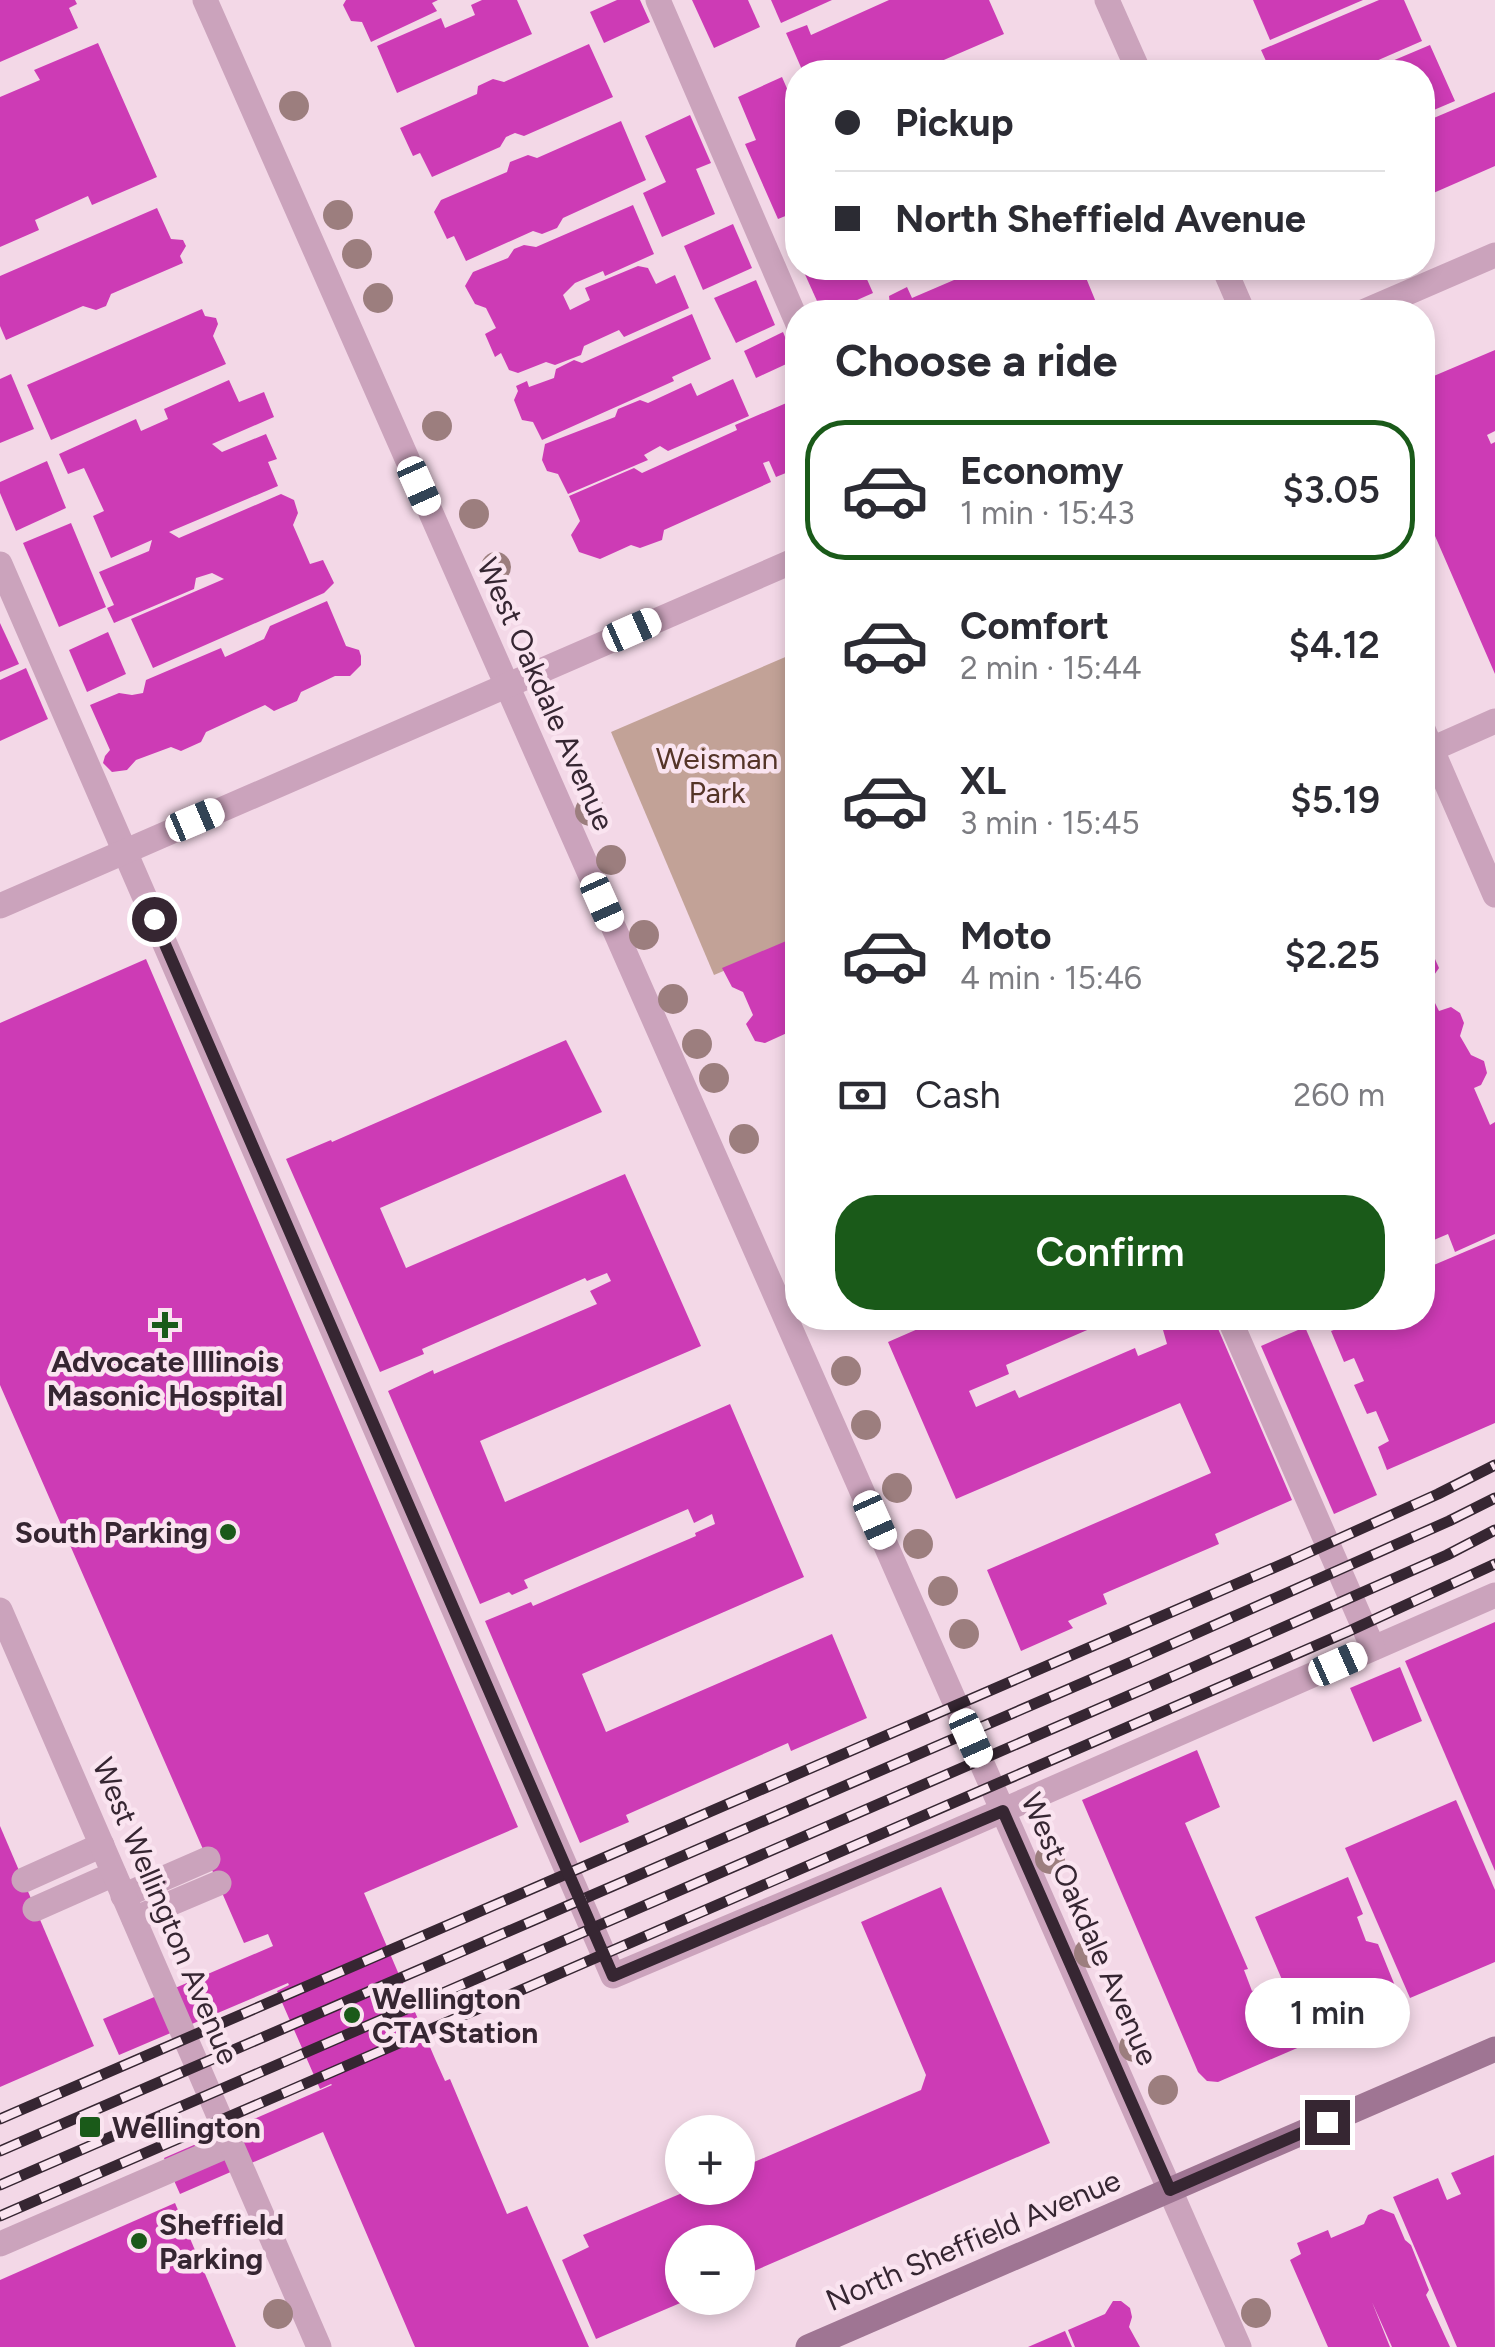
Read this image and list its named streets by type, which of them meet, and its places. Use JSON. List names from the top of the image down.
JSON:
{
  "streets": {
    "street": ["West Oakdale Avenue", "West Wellington Avenue", "North Sheffield Avenue"]
  },
  "crossings": [
    ["West Oakdale Avenue", "North Sheffield Avenue"]
  ],
  "parks": ["Weisman Park"],
  "places": {
    "health": ["Advocate Illinois Masonic Hospital"],
    "other": ["South Parking", "Wellington CTA Station", "Sheffield Parking"],
    "transit": ["Wellington"]
  },
  "page": {
    "banner": ["Pickup", "North Sheffield Avenue"],
    "heading": "Choose a ride",
    "list": [
      {
        "name": "Economy",
        "note": "1 min · 15:43",
        "value": "$3.05"
      },
      {
        "name": "Comfort",
        "note": "2 min · 15:44",
        "value": "$4.12"
      },
      {
        "name": "XL",
        "note": "3 min · 15:45",
        "value": "$5.19"
      },
      {
        "name": "Moto",
        "note": "4 min · 15:46",
        "value": "$2.25"
      }
    ],
    "pay": ["Cash", "260 m"],
    "buttons": "Confirm",
    "bubble": "1 min",
    "map_buttons": ["+", "−"]
  }
}
